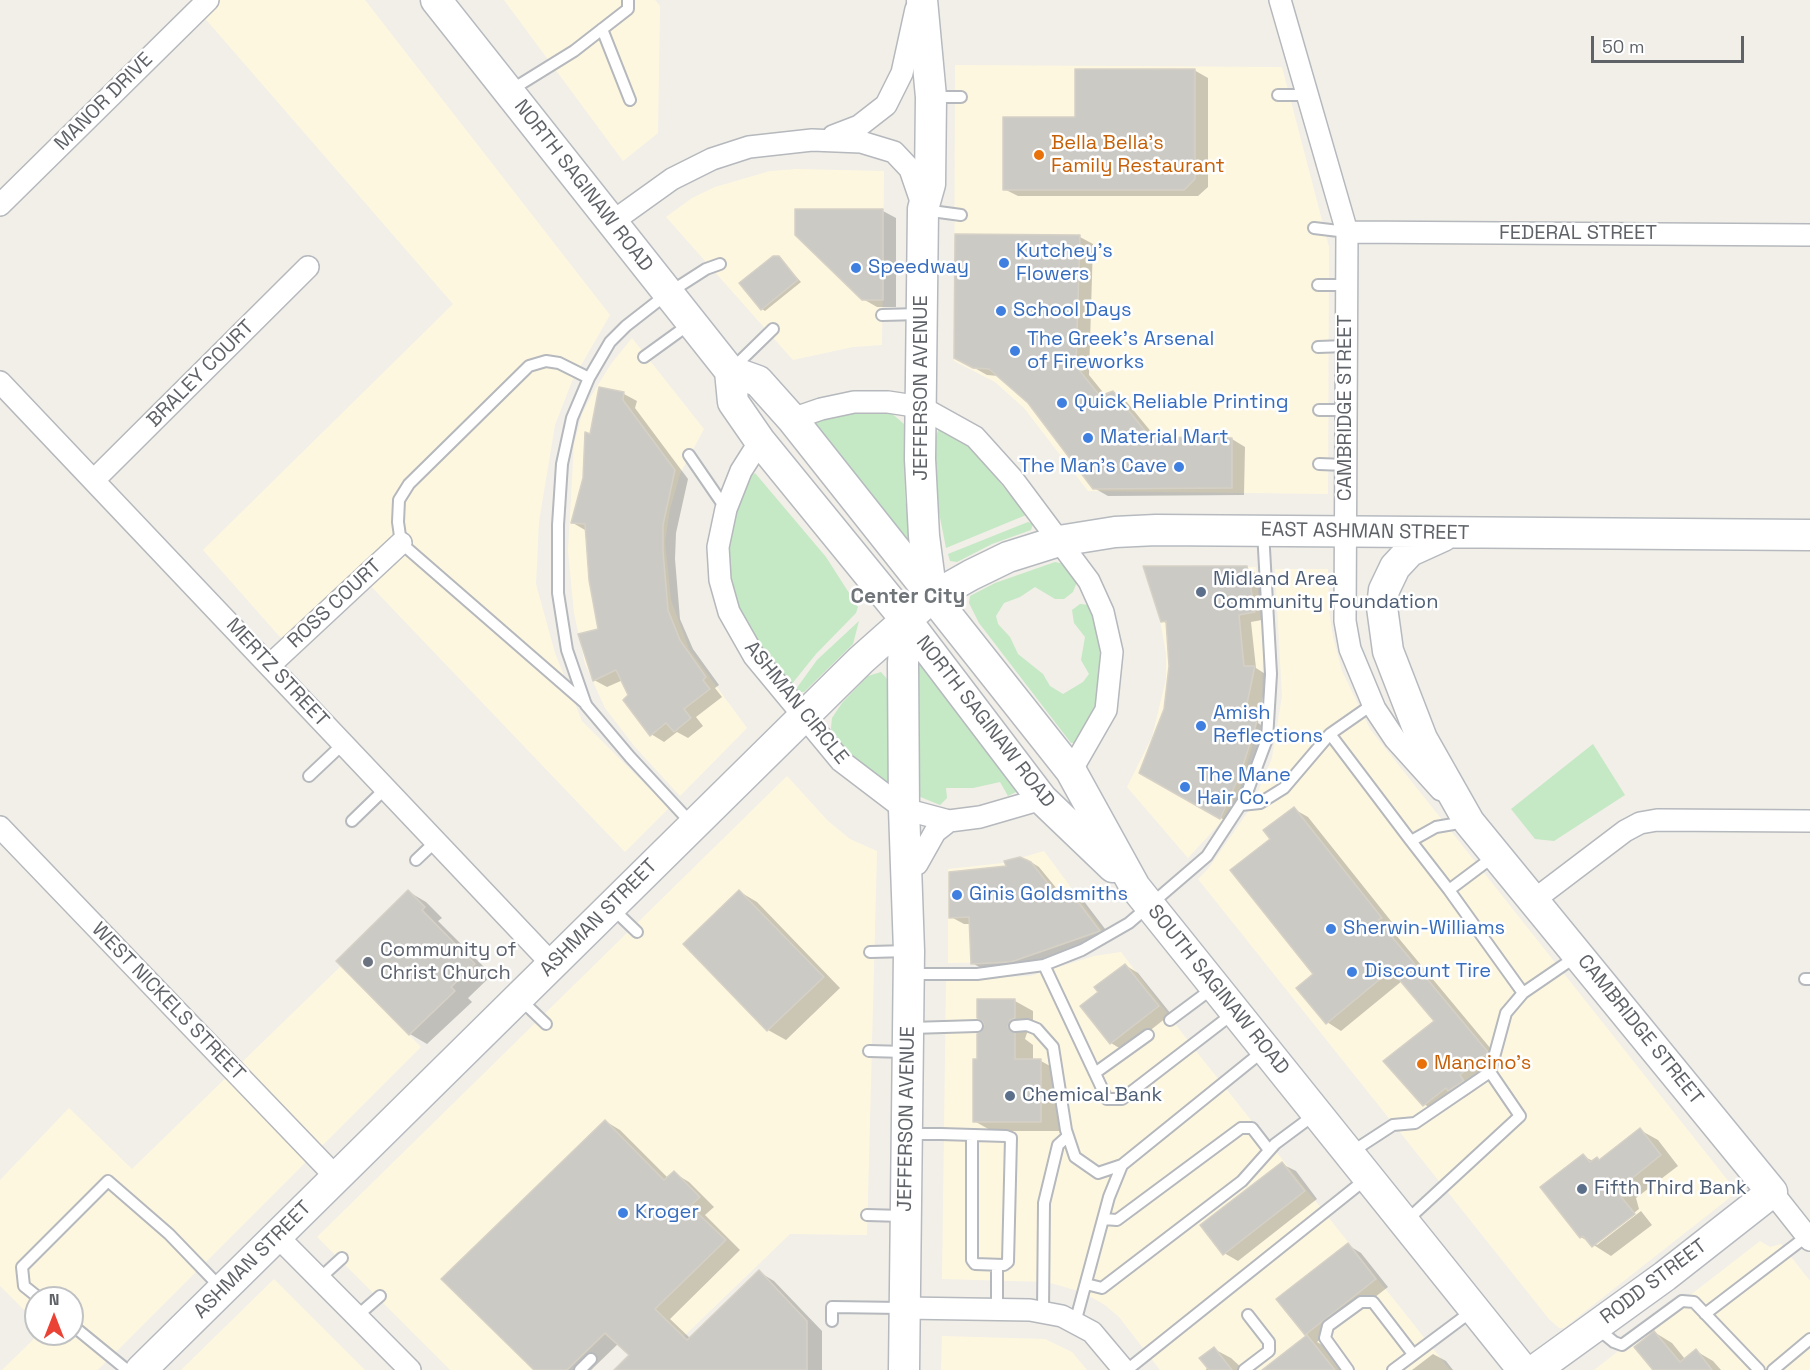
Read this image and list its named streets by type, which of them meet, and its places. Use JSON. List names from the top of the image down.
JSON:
{
  "streets": {
    "street": [
      "MANOR DRIVE",
      "NORTH SAGINAW ROAD",
      "FEDERAL STREET",
      "BRALEY COURT",
      "JEFFERSON AVENUE",
      "CAMBRIDGE STREET",
      "EAST ASHMAN STREET",
      "ROSS COURT",
      "MERTZ STREET",
      "ASHMAN CIRCLE",
      "ASHMAN STREET",
      "SOUTH SAGINAW ROAD",
      "WEST NICKELS STREET",
      "RODD STREET"
    ]
  },
  "crossings": [
    ["NORTH SAGINAW ROAD", "JEFFERSON AVENUE"],
    ["NORTH SAGINAW ROAD", "ASHMAN CIRCLE"],
    ["NORTH SAGINAW ROAD", "ASHMAN STREET"],
    ["NORTH SAGINAW ROAD", "SOUTH SAGINAW ROAD"],
    ["FEDERAL STREET", "CAMBRIDGE STREET"],
    ["BRALEY COURT", "MERTZ STREET"],
    ["JEFFERSON AVENUE", "EAST ASHMAN STREET"],
    ["JEFFERSON AVENUE", "ASHMAN CIRCLE"],
    ["JEFFERSON AVENUE", "ASHMAN STREET"],
    ["JEFFERSON AVENUE", "SOUTH SAGINAW ROAD"],
    ["CAMBRIDGE STREET", "EAST ASHMAN STREET"],
    ["CAMBRIDGE STREET", "RODD STREET"],
    ["EAST ASHMAN STREET", "ASHMAN STREET"],
    ["EAST ASHMAN STREET", "SOUTH SAGINAW ROAD"],
    ["ROSS COURT", "MERTZ STREET"],
    ["MERTZ STREET", "ASHMAN STREET"],
    ["ASHMAN CIRCLE", "ASHMAN STREET"],
    ["ASHMAN STREET", "SOUTH SAGINAW ROAD"],
    ["ASHMAN STREET", "WEST NICKELS STREET"]
  ],
  "districts": ["Center City"],
  "places": [
    "Bella Bella's Family Restaurant",
    "Kutchey's Flowers",
    "Speedway",
    "School Days",
    "The Greek's Arsenal of Fireworks",
    "Quick Reliable Printing",
    "Material Mart",
    "The Man's Cave",
    "Midland Area Community Foundation",
    "Amish Reflections",
    "The Mane Hair Co.",
    "Ginis Goldsmiths",
    "Sherwin-Williams",
    "Community of Christ Church",
    "Discount Tire",
    "Mancino's",
    "Chemical Bank",
    "Fifth Third Bank",
    "Kroger"
  ],
  "scale_bar": "50 m",
  "north": "top"
}
